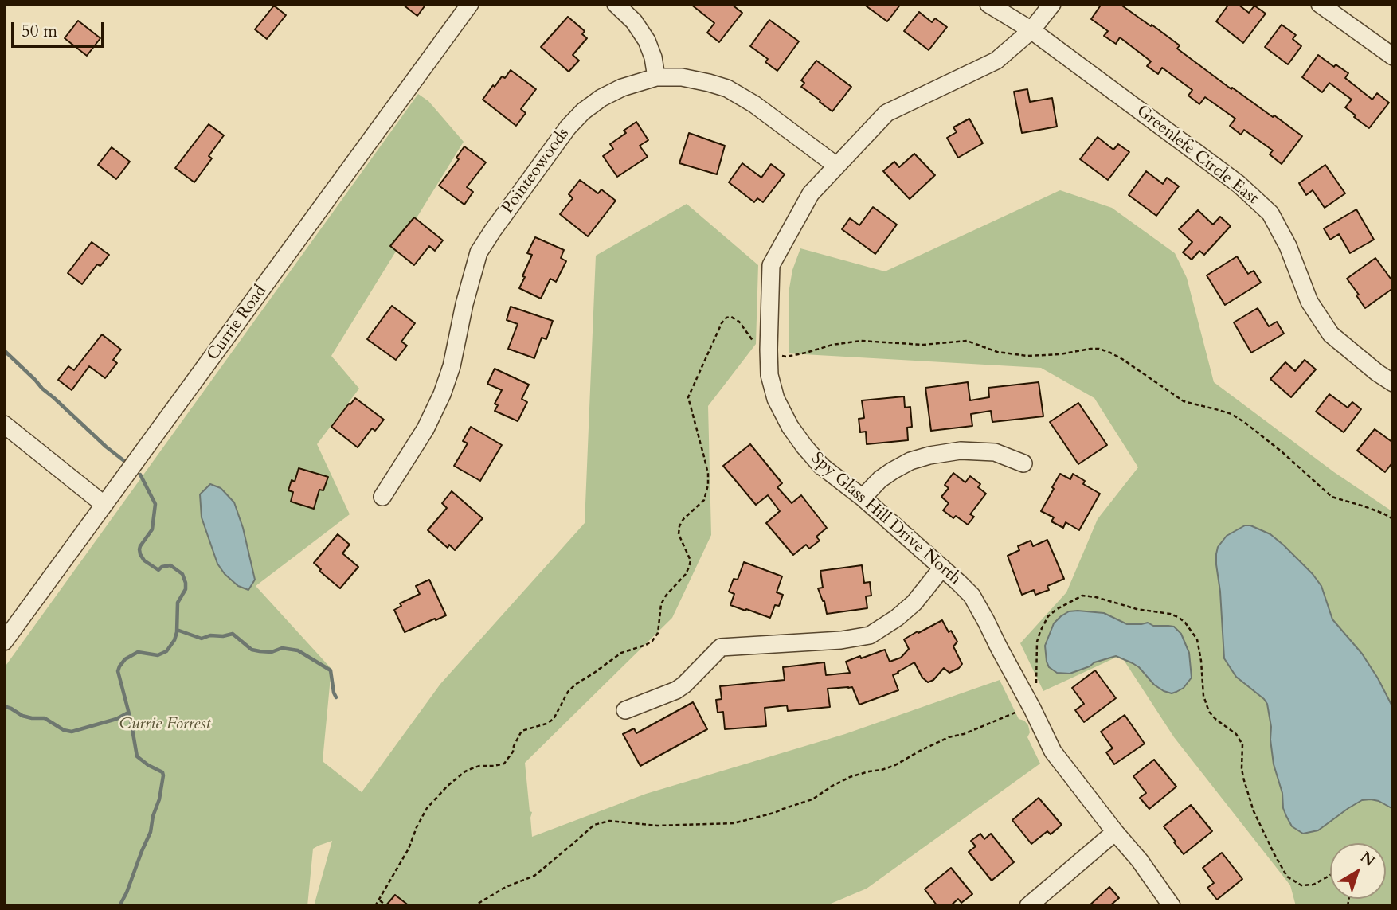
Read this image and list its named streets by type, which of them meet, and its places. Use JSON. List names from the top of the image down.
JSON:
{
  "streets": {
    "street": [
      "Greenlefe Circle East",
      "Pointeowoods",
      "Currie Road",
      "Spy Glass Hill Drive North"
    ]
  },
  "crossings": [
    ["Greenlefe Circle East", "Spy Glass Hill Drive North"],
    ["Pointeowoods", "Spy Glass Hill Drive North"]
  ],
  "parks": ["Currie Forrest"],
  "scale_bar": "50 m",
  "north": "top right"
}
